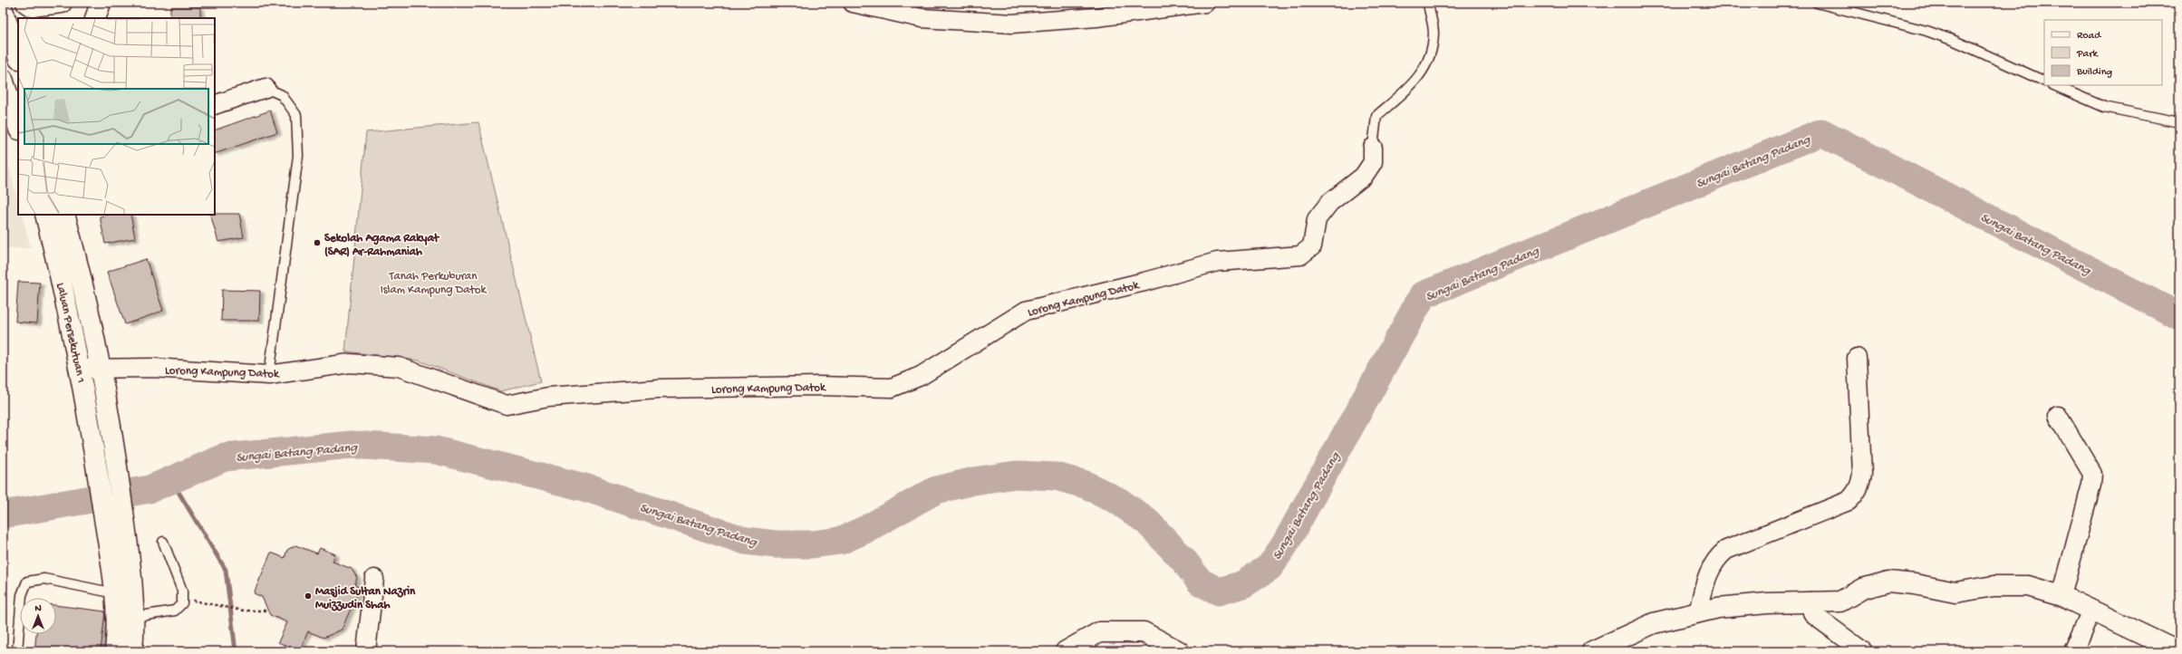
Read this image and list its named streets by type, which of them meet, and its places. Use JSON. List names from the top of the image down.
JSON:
{
  "streets": {
    "main road": ["Laluan Persekutuan 1"],
    "street": ["Lorong Kampung Datok"]
  },
  "crossings": [
    ["Lorong Kampung Datok", "Laluan Persekutuan 1"]
  ],
  "water": ["Sungai Batang Padang"],
  "parks": ["Tanah Perkuburan Islam Kampung Datok"],
  "places": ["Sekolah Agama Rakyat (SAR) Ar-Rahmaniah", "Masjid Sultan Nazrin Muizzudin Shah"],
  "legend": ["Road", "Park", "Building"],
  "north": "top"
}
